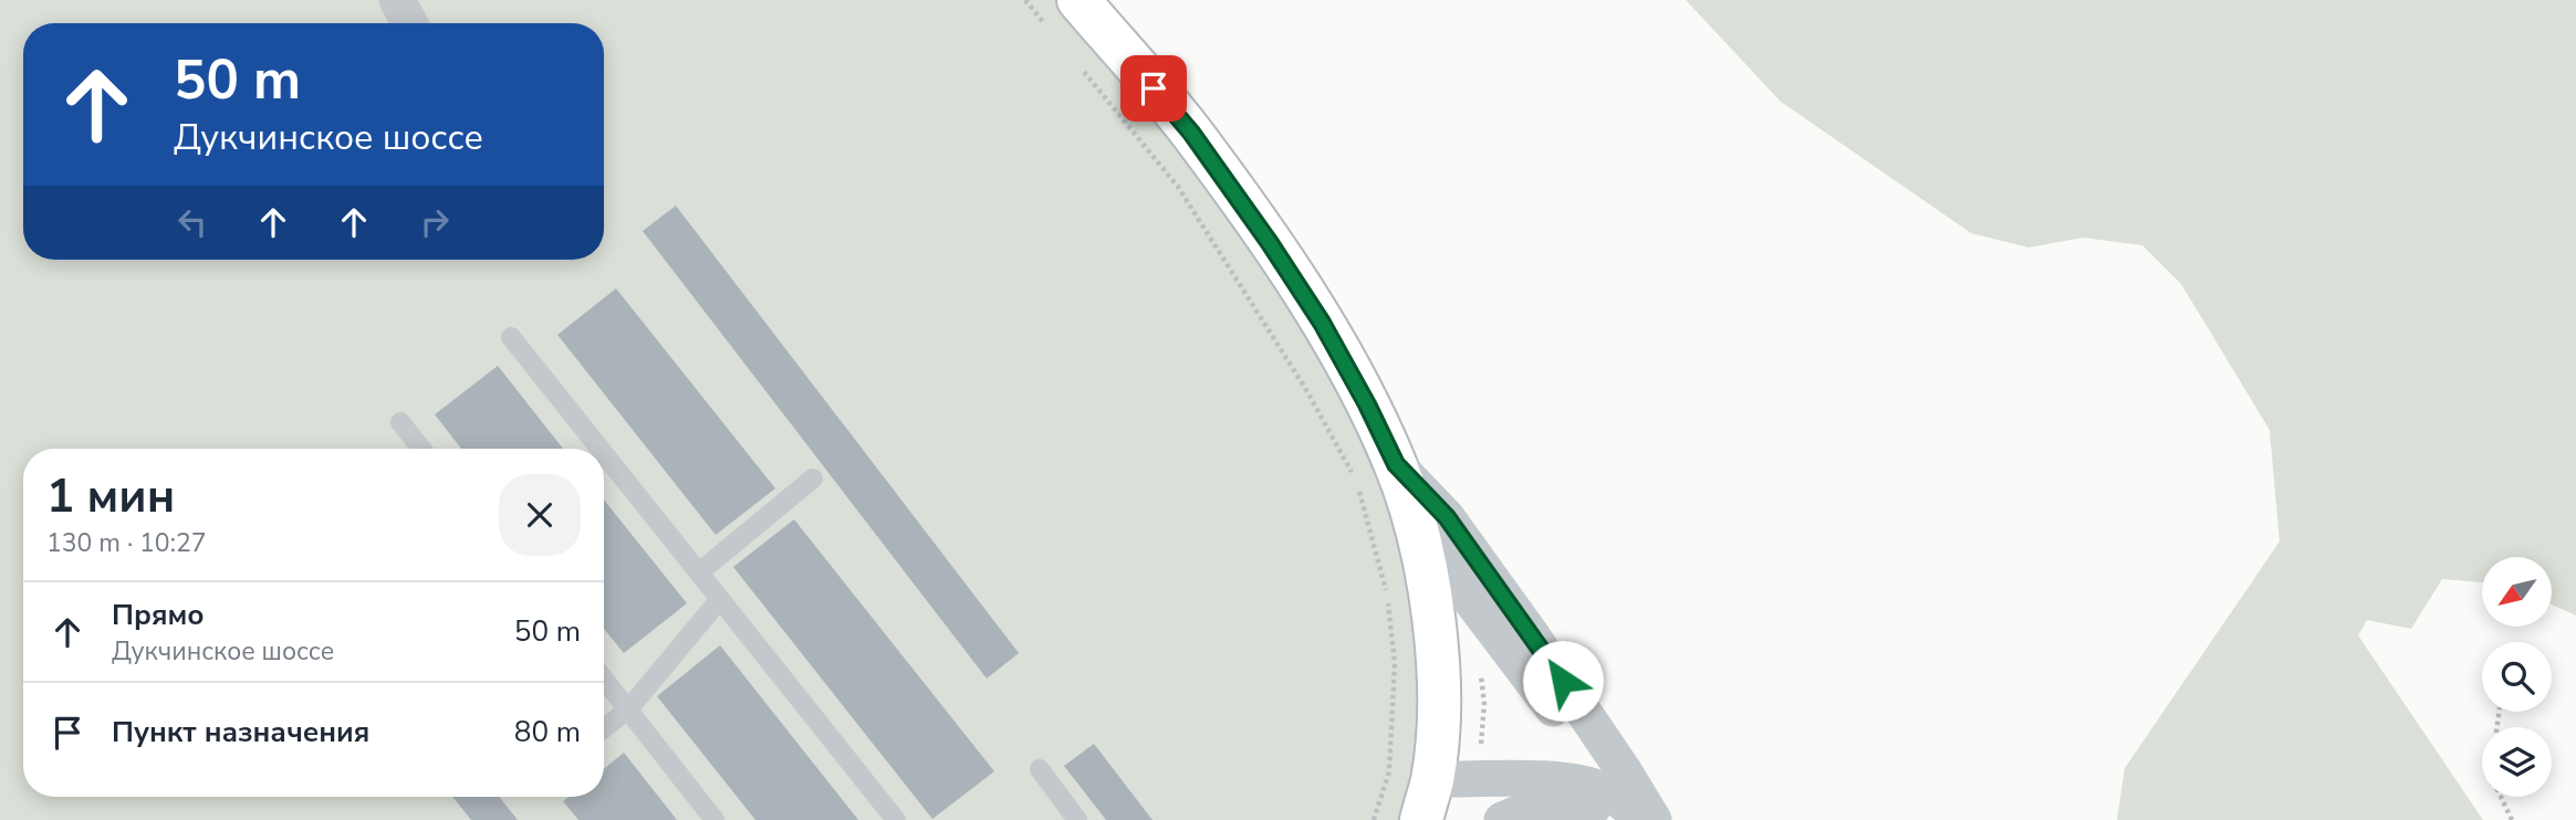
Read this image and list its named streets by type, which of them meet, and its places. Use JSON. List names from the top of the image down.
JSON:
{
  "north": "bottom left",
  "page": {
    "turn": ["50 m", "Дукчинское шоссе"],
    "heading": ["1 мин", "130 m · 10:27"],
    "list": [
      {
        "name": "Прямо",
        "note": "Дукчинское шоссе",
        "value": "50 m"
      },
      {
        "name": "Пункт назначения",
        "value": "80 m"
      }
    ]
  }
}
